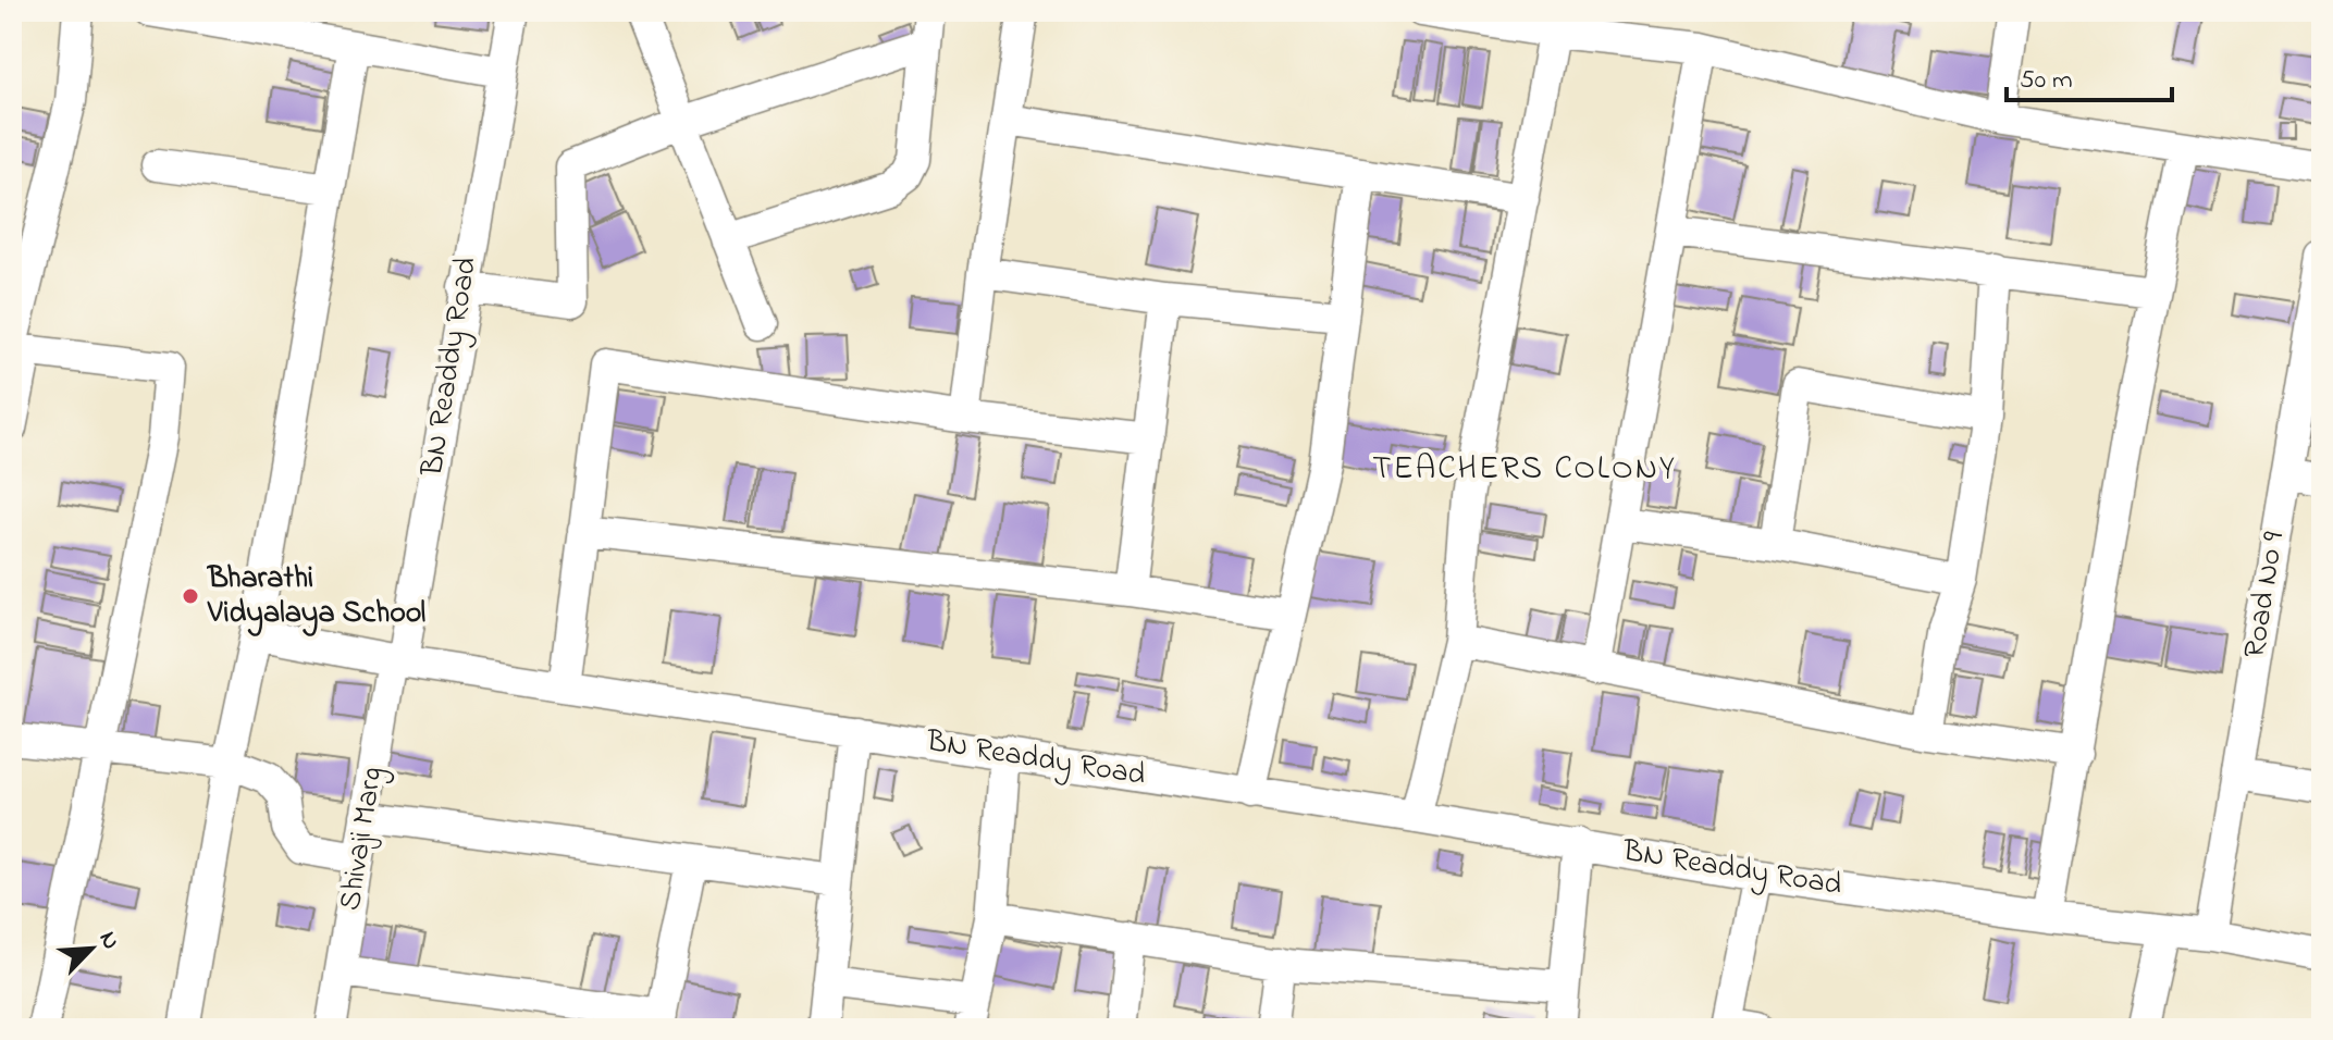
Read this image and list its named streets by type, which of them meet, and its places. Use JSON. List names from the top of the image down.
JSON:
{
  "streets": {
    "street": ["BN Readdy Road", "Road No 9", "Shivaji Marg"]
  },
  "crossings": [
    ["BN Readdy Road", "Road No 9"],
    ["BN Readdy Road", "Shivaji Marg"]
  ],
  "districts": ["TEACHERS COLONY"],
  "places": ["Bharathi Vidyalaya School"],
  "scale_bar": "50 m",
  "north": "top right"
}
